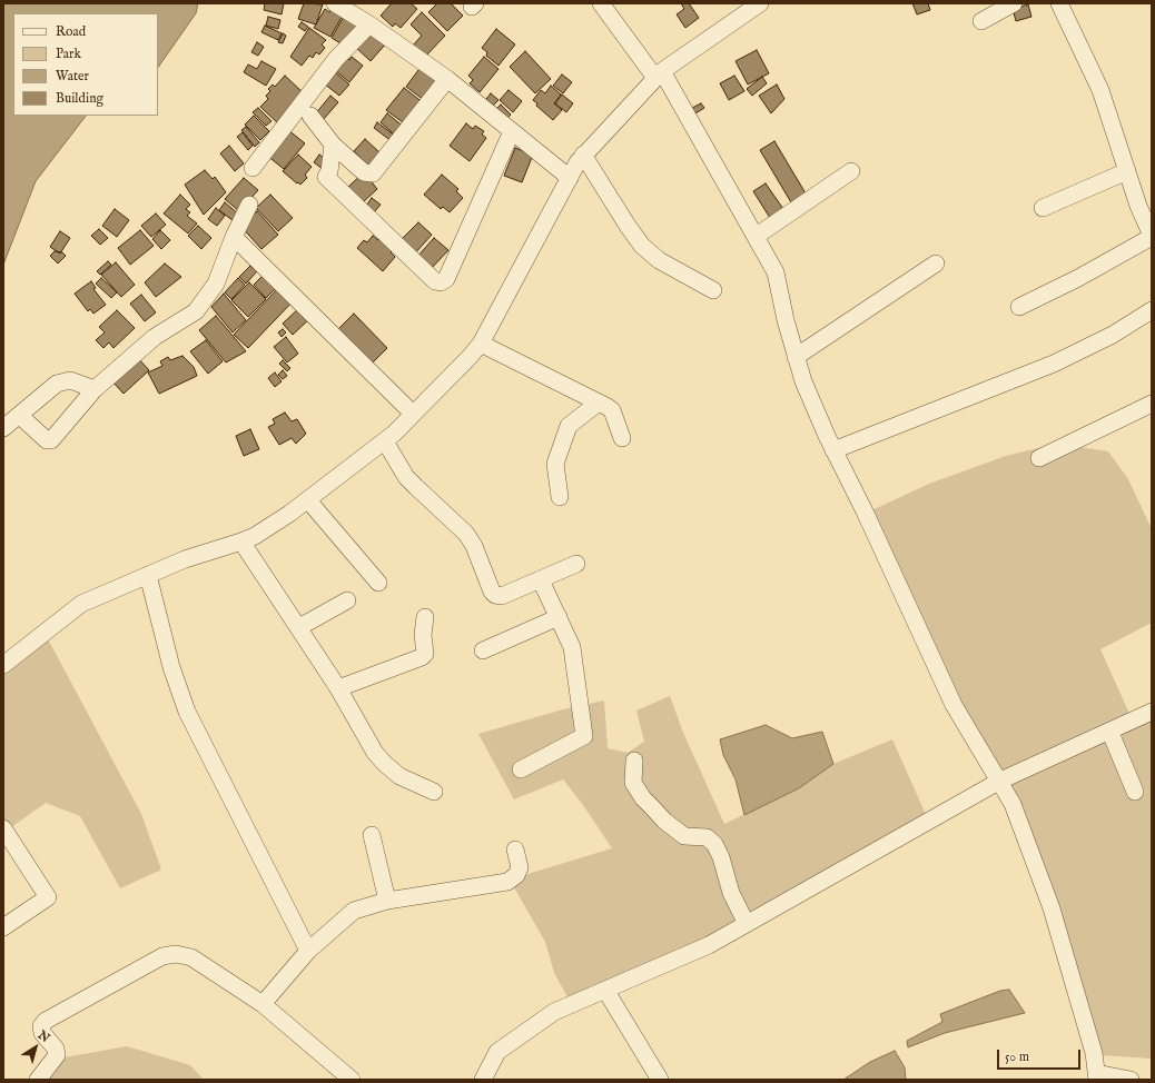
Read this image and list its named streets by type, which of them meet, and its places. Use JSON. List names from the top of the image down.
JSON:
{
  "legend": [
    "Road",
    "Park",
    "Water",
    "Building"
  ],
  "scale_bar": "50 m",
  "north": "top right"
}
